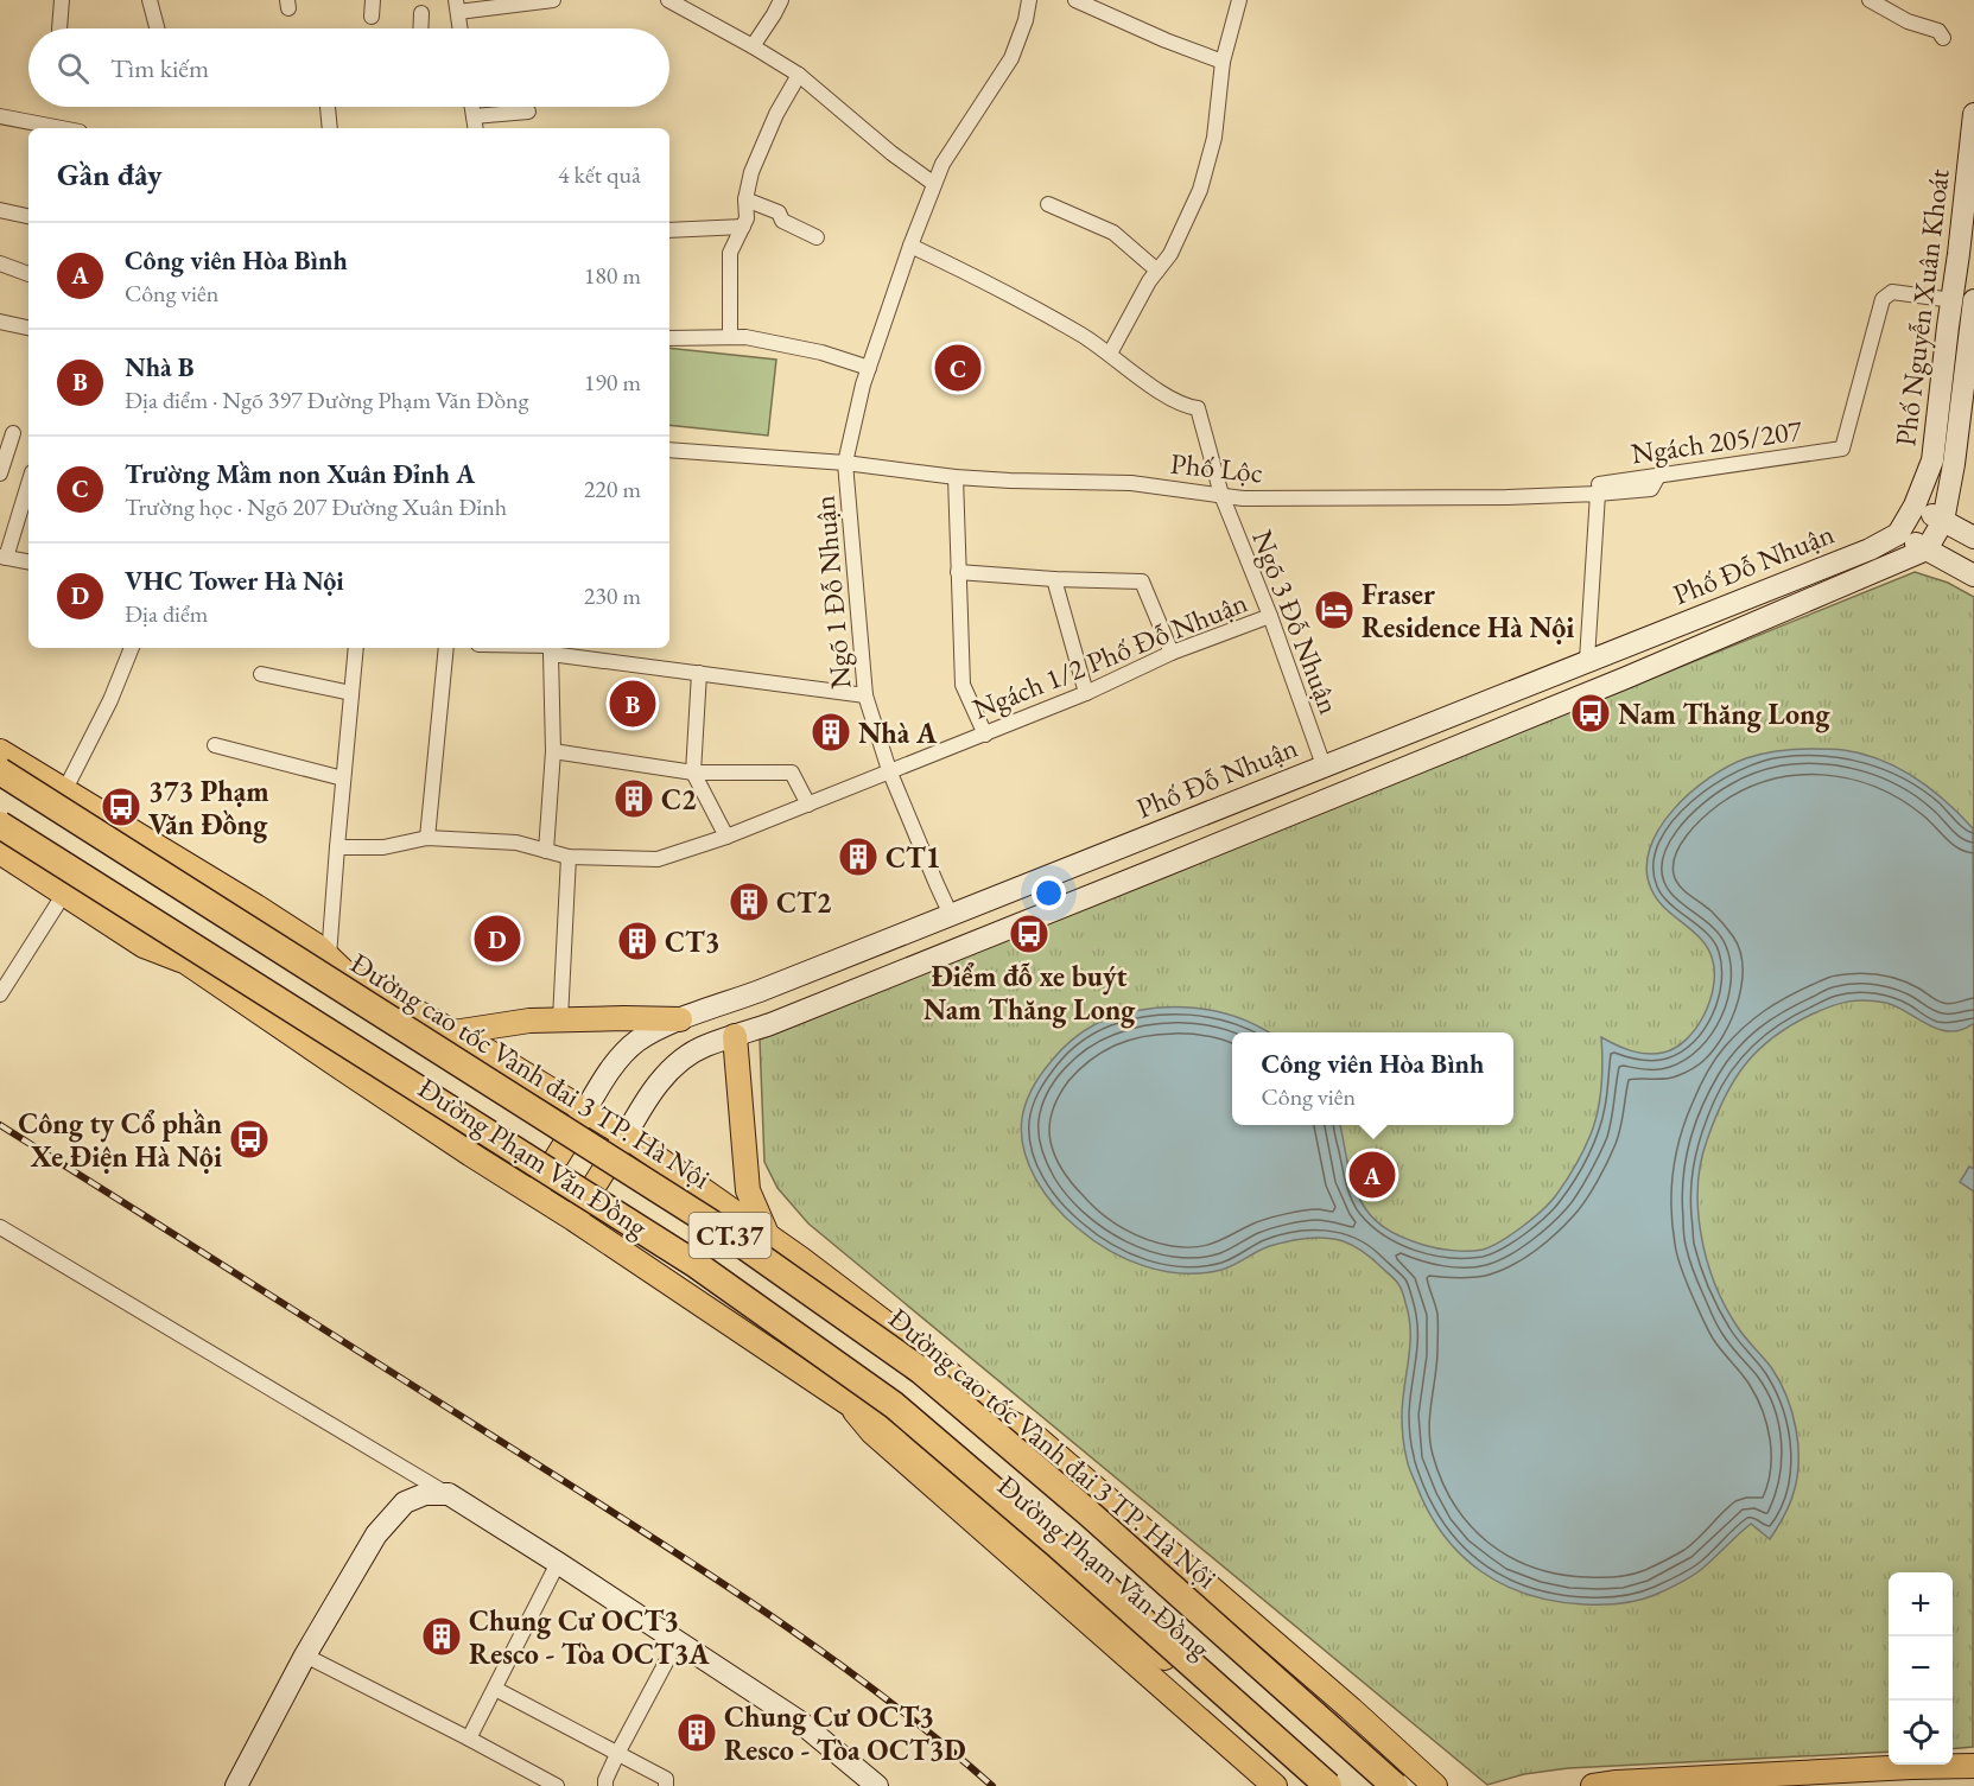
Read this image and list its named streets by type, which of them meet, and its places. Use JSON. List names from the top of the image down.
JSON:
{
  "streets": {
    "highway": ["Đường cao tốc Vành đai 3 TP. Hà Nội", "CT.37"],
    "main road": ["Đường Phạm Văn Đồng"],
    "street": [
      "Phố Nguyễn Xuân Khoát",
      "Ngách 205/207",
      "Phố Lộc",
      "Phố Đỗ Nhuận",
      "Ngõ 1 Đỗ Nhuận",
      "Ngõ 3 Đỗ Nhuận",
      "Ngách 1/2 Phố Đỗ Nhuận"
    ]
  },
  "crossings": [
    ["Phố Nguyễn Xuân Khoát", "Ngách 205/207"],
    ["Phố Nguyễn Xuân Khoát", "Phố Đỗ Nhuận"],
    ["Ngách 205/207", "Phố Lộc"],
    ["Phố Lộc", "Ngõ 1 Đỗ Nhuận"],
    ["Phố Lộc", "Ngõ 3 Đỗ Nhuận"],
    ["Phố Đỗ Nhuận", "Ngõ 1 Đỗ Nhuận"],
    ["Phố Đỗ Nhuận", "Ngõ 3 Đỗ Nhuận"],
    ["Phố Đỗ Nhuận", "Đường Phạm Văn Đồng"],
    ["Ngõ 1 Đỗ Nhuận", "Ngách 1/2 Phố Đỗ Nhuận"],
    ["Ngõ 3 Đỗ Nhuận", "Ngách 1/2 Phố Đỗ Nhuận"],
    ["Đường cao tốc Vành đai 3 TP. Hà Nội", "Đường Phạm Văn Đồng"]
  ],
  "places": {
    "hotel": ["Fraser Residence Hà Nội"],
    "bus stop": [
      "Nam Thăng Long",
      "373 Phạm Văn Đồng",
      "Điểm đỗ xe buýt Nam Thăng Long",
      "Công ty Cổ phần Xe Điện Hà Nội"
    ],
    "building": [
      "Nhà A",
      "C2",
      "CT1",
      "CT2",
      "CT3",
      "Chung Cư OCT3 Resco - Tòa OCT3A",
      "Chung Cư OCT3 Resco - Tòa OCT3D"
    ]
  },
  "page": {
    "search": "Tìm kiếm",
    "heading": ["Gần đây", "4 kết quả"],
    "list": [
      {
        "mark": "A",
        "name": "Công viên Hòa Bình",
        "note": "Công viên",
        "value": "180 m"
      },
      {
        "mark": "B",
        "name": "Nhà B",
        "note": "Địa điểm · Ngõ 397 Đường Phạm Văn Đồng",
        "value": "190 m"
      },
      {
        "mark": "C",
        "name": "Trường Mầm non Xuân Đỉnh A",
        "note": "Trường học · Ngõ 207 Đường Xuân Đỉnh",
        "value": "220 m"
      },
      {
        "mark": "D",
        "name": "VHC Tower Hà Nội",
        "note": "Địa điểm",
        "value": "230 m"
      }
    ],
    "pins": [
      "C",
      "B",
      "D",
      "A"
    ],
    "popup": ["Công viên Hòa Bình", "Công viên"],
    "map_buttons": ["+", "−"]
  }
}
